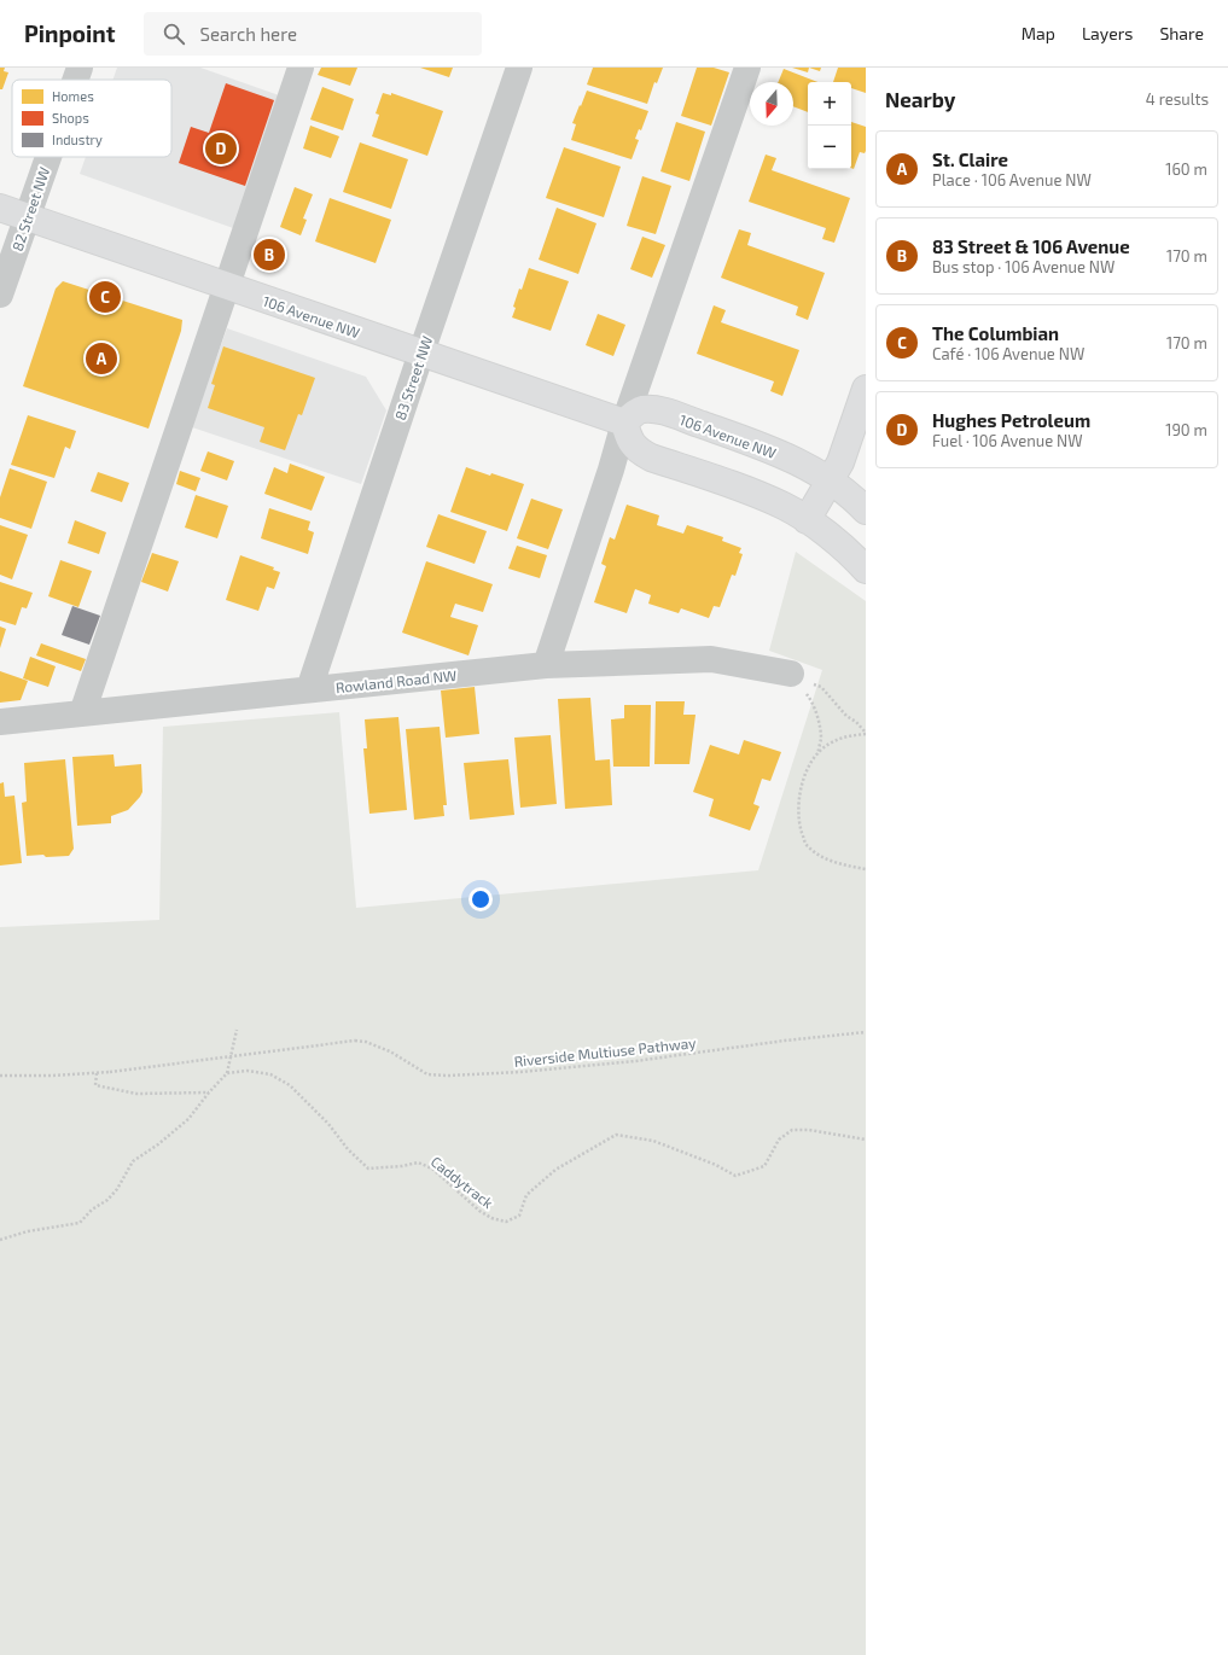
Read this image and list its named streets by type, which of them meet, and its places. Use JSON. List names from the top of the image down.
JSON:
{
  "streets": {
    "main road": ["106 Avenue NW"],
    "street": ["82 Street NW", "83 Street NW", "Rowland Road NW"],
    "path": ["Riverside Multiuse Pathway", "Caddytrack"]
  },
  "crossings": [
    ["82 Street NW", "106 Avenue NW"],
    ["106 Avenue NW", "83 Street NW"],
    ["83 Street NW", "Rowland Road NW"]
  ],
  "legend": ["Homes", "Shops", "Industry"],
  "north": "bottom",
  "page": {
    "header": "Pinpoint",
    "search": "Search here",
    "nav": ["Map", "Layers", "Share"],
    "heading": ["Nearby", "4 results"],
    "map_buttons": ["+", "−"],
    "pins": [
      "D",
      "B",
      "C",
      "A"
    ],
    "list": [
      {
        "mark": "A",
        "name": "St. Claire",
        "note": "Place · 106 Avenue NW",
        "value": "160 m"
      },
      {
        "mark": "B",
        "name": "83 Street & 106 Avenue",
        "note": "Bus stop · 106 Avenue NW",
        "value": "170 m"
      },
      {
        "mark": "C",
        "name": "The Columbian",
        "note": "Café · 106 Avenue NW",
        "value": "170 m"
      },
      {
        "mark": "D",
        "name": "Hughes Petroleum",
        "note": "Fuel · 106 Avenue NW",
        "value": "190 m"
      }
    ]
  }
}
